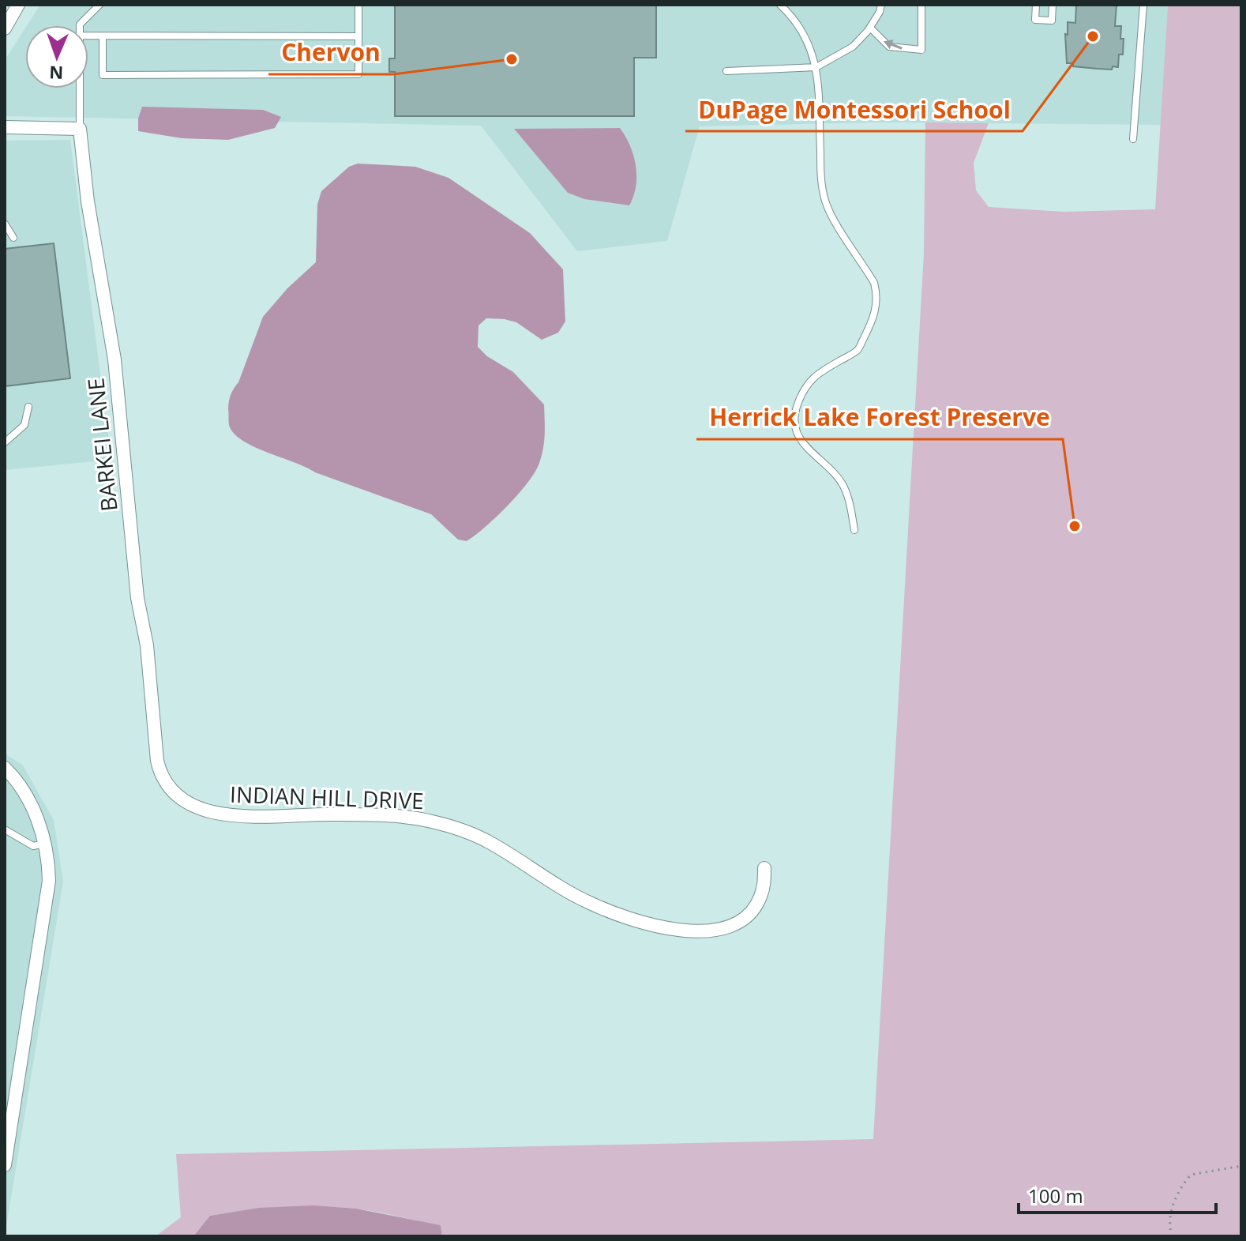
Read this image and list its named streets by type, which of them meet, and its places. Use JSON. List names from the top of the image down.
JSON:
{
  "streets": {
    "street": ["BARKEI LANE", "INDIAN HILL DRIVE"]
  },
  "crossings": [
    ["BARKEI LANE", "INDIAN HILL DRIVE"]
  ],
  "places": ["DuPage Montessori School", "Chervon", "Herrick Lake Forest Preserve"],
  "scale_bar": "100 m",
  "north": "bottom"
}
